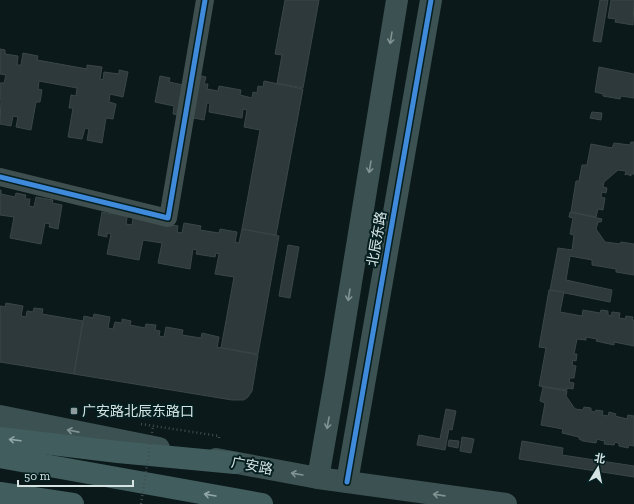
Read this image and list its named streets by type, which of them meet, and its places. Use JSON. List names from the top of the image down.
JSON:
{
  "streets": {
    "street": ["北辰东路", "广安路"]
  },
  "crossings": [
    ["北辰东路", "广安路"]
  ],
  "one_way": ["广安路"],
  "places": {
    "transit": ["广安路北辰东路口"]
  },
  "scale_bar": "50 m",
  "north": "top"
}
